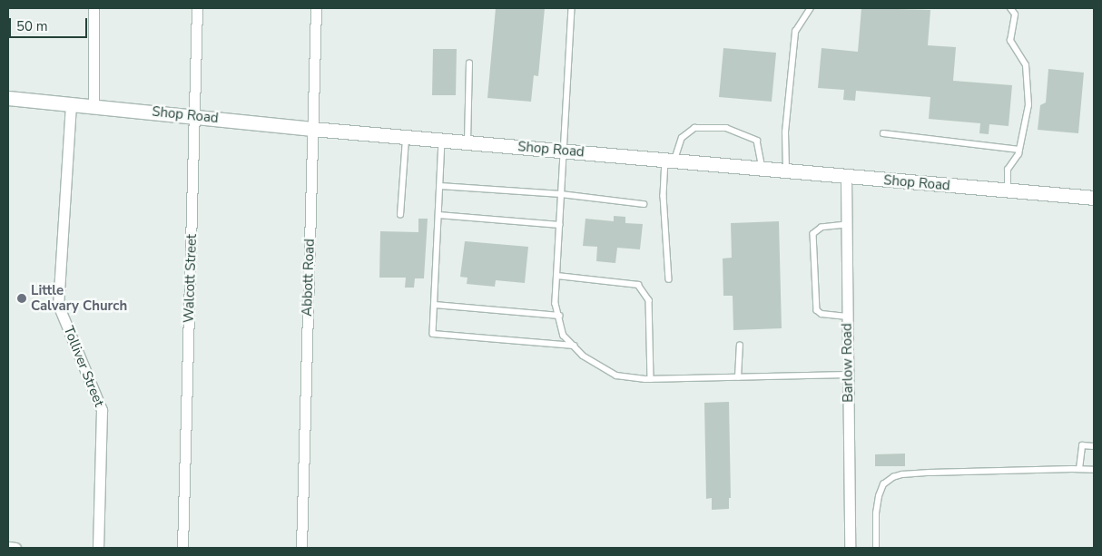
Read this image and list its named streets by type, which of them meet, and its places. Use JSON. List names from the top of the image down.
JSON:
{
  "streets": {
    "street": [
      "Shop Road",
      "Abbott Road",
      "Walcott Street",
      "Barlow Road",
      "Tolliver Street"
    ]
  },
  "crossings": [
    ["Shop Road", "Abbott Road"],
    ["Shop Road", "Walcott Street"],
    ["Shop Road", "Barlow Road"],
    ["Shop Road", "Tolliver Street"]
  ],
  "places": ["Little Calvary Church"],
  "scale_bar": "50 m"
}
